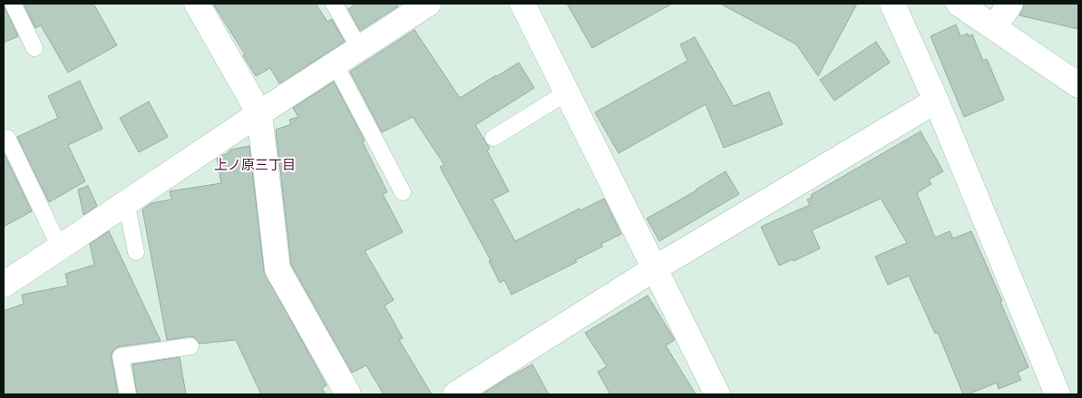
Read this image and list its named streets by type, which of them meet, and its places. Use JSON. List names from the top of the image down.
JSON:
{
  "districts": ["上ノ原三丁目"]
}
